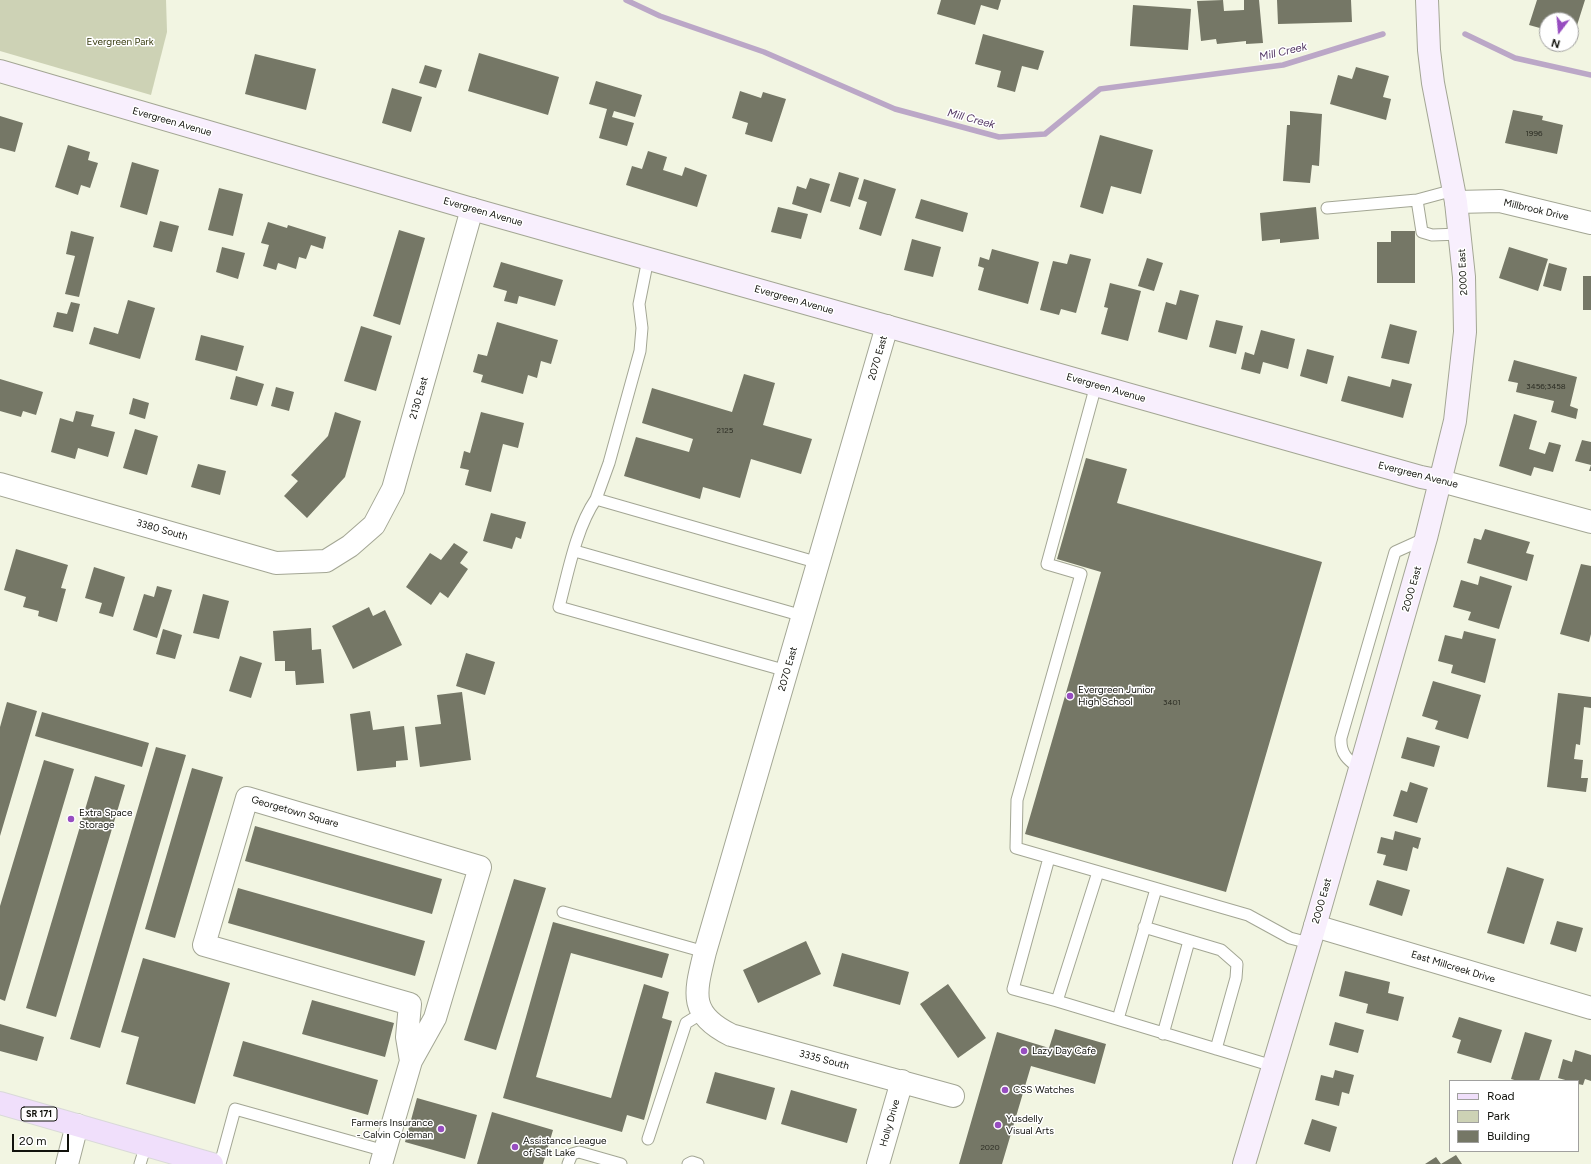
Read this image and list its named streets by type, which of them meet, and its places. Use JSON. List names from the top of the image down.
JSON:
{
  "streets": {
    "main road": ["SR 171"],
    "street": [
      "Evergreen Avenue",
      "Millbrook Drive",
      "2000 East",
      "2070 East",
      "2130 East",
      "3380 South",
      "Georgetown Square",
      "East Millcreek Drive",
      "3335 South",
      "Holly Drive"
    ]
  },
  "crossings": [
    ["Evergreen Avenue", "2000 East"],
    ["Evergreen Avenue", "2070 East"],
    ["Evergreen Avenue", "2130 East"],
    ["Millbrook Drive", "2000 East"],
    ["2000 East", "East Millcreek Drive"],
    ["2070 East", "3335 South"],
    ["2130 East", "3380 South"],
    ["3335 South", "Holly Drive"]
  ],
  "water": ["Mill Creek"],
  "parks": ["Evergreen Park"],
  "places": [
    "Evergreen Junior High School",
    "Extra Space Storage",
    "Lazy Day Cafe",
    "CSS Watches",
    "Yusdelly Visual Arts",
    "Farmers Insurance - Calvin Coleman",
    "Assistance League of Salt Lake"
  ],
  "house_numbers": [
    "1996",
    "3456;3458",
    "2125",
    "3401",
    "2020"
  ],
  "legend": ["Road", "Park", "Building"],
  "scale_bar": "20 m",
  "north": "bottom"
}
